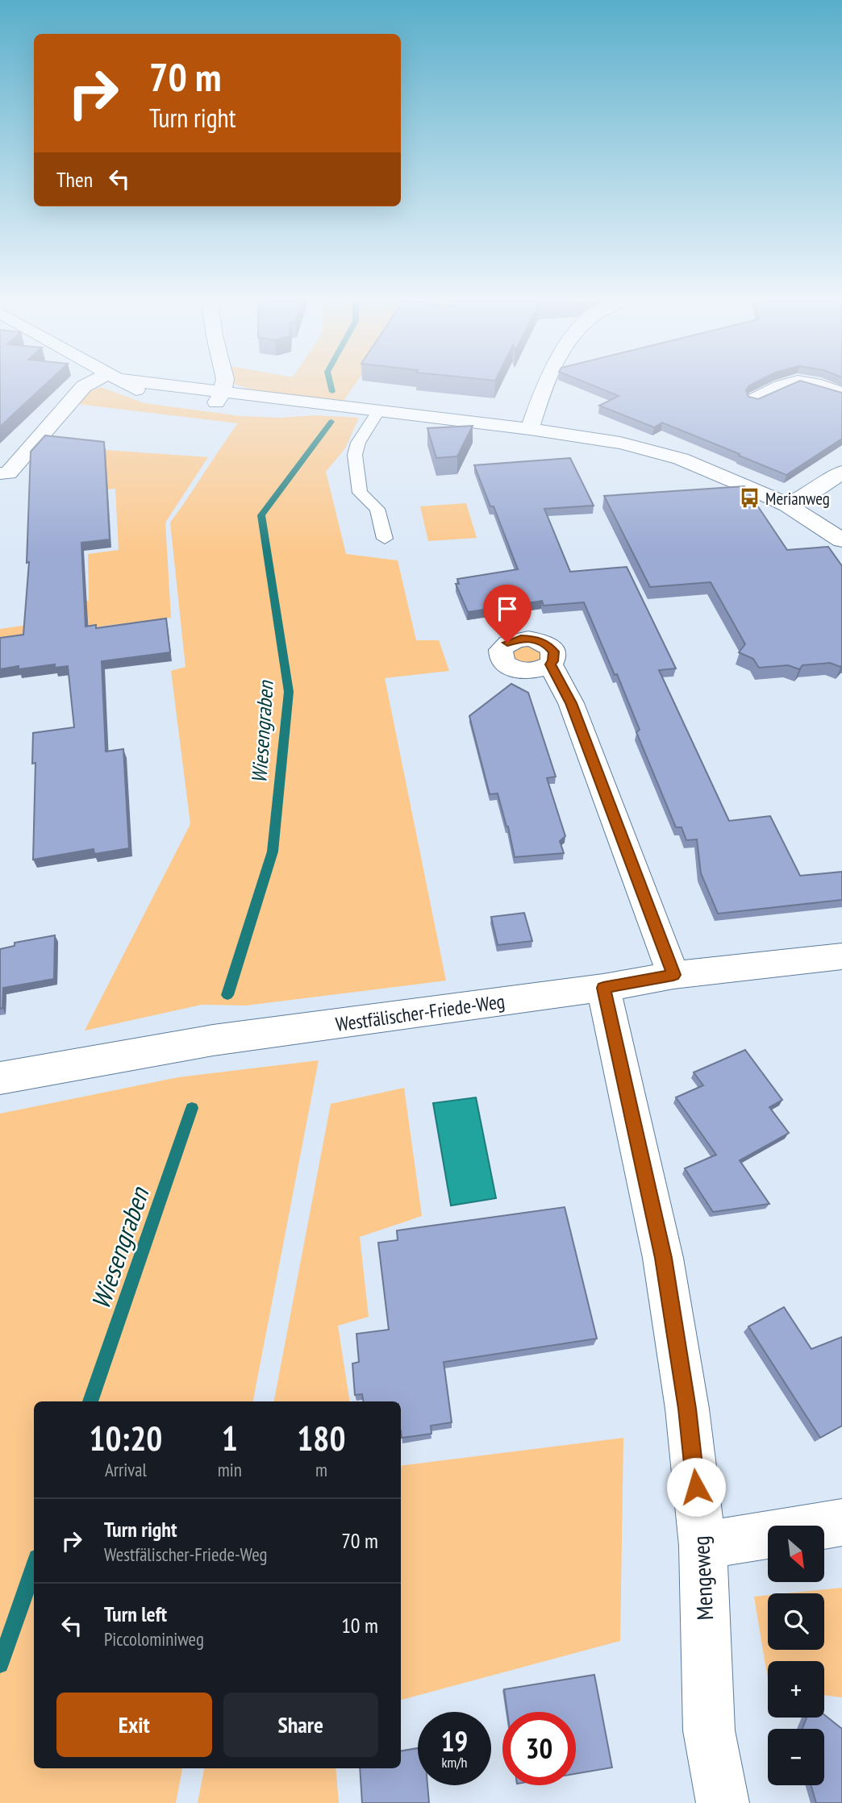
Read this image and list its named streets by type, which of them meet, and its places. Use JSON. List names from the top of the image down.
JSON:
{
  "streets": {
    "street": ["Westfälischer-Friede-Weg", "Mengeweg"]
  },
  "crossings": [
    ["Westfälischer-Friede-Weg", "Mengeweg"]
  ],
  "water": ["Wiesengraben"],
  "places": {
    "bus stop": ["Merianweg"]
  },
  "north": "bottom right",
  "page": {
    "turn": ["70 m", "Turn right"],
    "then": "Then",
    "eta": [
      "10:20",
      "Arrival",
      "1",
      "min",
      "180",
      "m"
    ],
    "list": [
      {
        "name": "Turn right",
        "note": "Westfälischer-Friede-Weg",
        "value": "70 m"
      },
      {
        "name": "Turn left",
        "note": "Piccolominiweg",
        "value": "10 m"
      }
    ],
    "map_buttons": ["+", "−"],
    "buttons": ["Exit", "Share"],
    "speed": "19 km/h",
    "limit": "30"
  }
}
